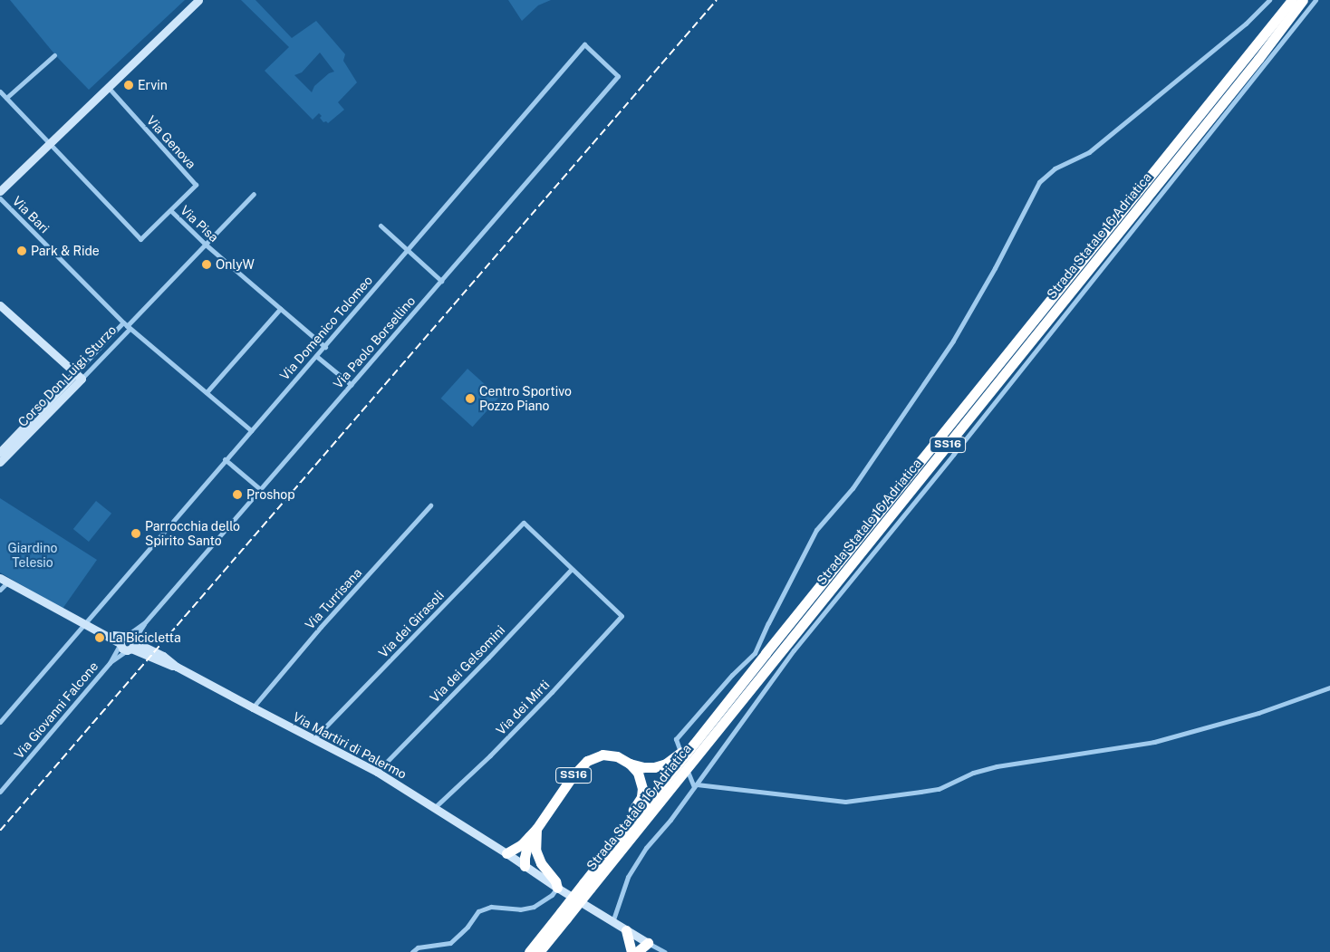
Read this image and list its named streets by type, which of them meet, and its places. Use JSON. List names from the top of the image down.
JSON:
{
  "streets": {
    "highway": ["Strada Statale 16 Adriatica", "SS16"],
    "street": [
      "Via Genova",
      "Via Bari",
      "Via Pisa",
      "Via Domenico Tolomeo",
      "Via Paolo Borsellino",
      "Corso Don Luigi Sturzo",
      "Via Turrisana",
      "Via dei Girasoli",
      "Via dei Gelsomini",
      "Via dei Mirti",
      "Via Giovanni Falcone",
      "Via Martiri di Palermo"
    ]
  },
  "crossings": [
    ["Via Genova", "Via Pisa"],
    ["Via Bari", "Via Domenico Tolomeo"],
    ["Via Bari", "Corso Don Luigi Sturzo"],
    ["Via Pisa", "Via Domenico Tolomeo"],
    ["Via Pisa", "Corso Don Luigi Sturzo"],
    ["Strada Statale 16 Adriatica", "SS16"],
    ["Via Domenico Tolomeo", "Via Paolo Borsellino"],
    ["Via Domenico Tolomeo", "Via Martiri di Palermo"],
    ["Via Paolo Borsellino", "Via Giovanni Falcone"],
    ["Via Paolo Borsellino", "Via Martiri di Palermo"],
    ["SS16", "Via Martiri di Palermo"],
    ["Via Turrisana", "Via Martiri di Palermo"],
    ["Via dei Girasoli", "Via dei Gelsomini"],
    ["Via dei Girasoli", "Via dei Mirti"],
    ["Via dei Girasoli", "Via Martiri di Palermo"],
    ["Via dei Gelsomini", "Via dei Mirti"],
    ["Via dei Gelsomini", "Via Martiri di Palermo"],
    ["Via dei Mirti", "Via Martiri di Palermo"],
    ["Via Giovanni Falcone", "Via Martiri di Palermo"]
  ],
  "parks": ["Giardino Telesio"],
  "places": [
    "Ervin",
    "Park & Ride",
    "OnlyW",
    "Centro Sportivo Pozzo Piano",
    "Proshop",
    "Parrocchia dello Spirito Santo",
    "La Bicicletta"
  ]
}
